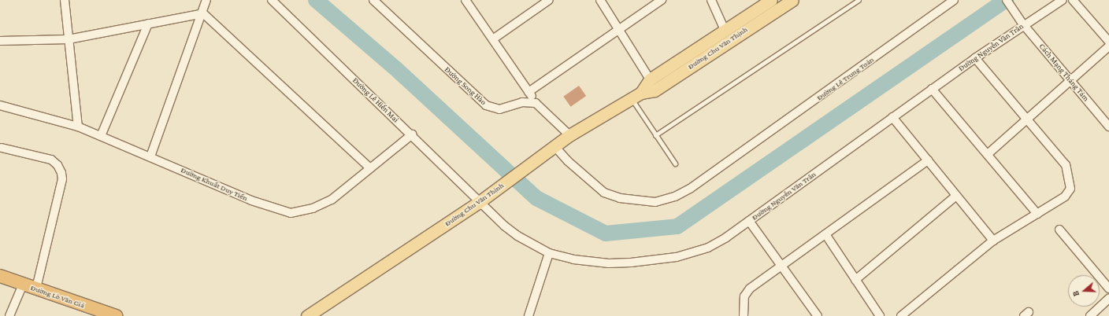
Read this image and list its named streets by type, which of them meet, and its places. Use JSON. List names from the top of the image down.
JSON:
{
  "streets": {
    "highway": ["Đường Lò Văn Giá"],
    "main road": ["Đường Chu Văn Thịnh"],
    "street": [
      "Đường Nguyễn Văn Trân",
      "Cách Mạng Tháng Tám",
      "Đường Lê Trung Toản",
      "Đường Song Hào",
      "Đường Lê Hiến Mai",
      "Đường Khuất Duy Tiến"
    ]
  },
  "crossings": [
    ["Đường Nguyễn Văn Trân", "Đường Chu Văn Thịnh"],
    ["Đường Nguyễn Văn Trân", "Cách Mạng Tháng Tám"],
    ["Đường Nguyễn Văn Trân", "Đường Lê Hiến Mai"],
    ["Đường Chu Văn Thịnh", "Đường Lê Trung Toản"],
    ["Đường Chu Văn Thịnh", "Đường Lê Hiến Mai"],
    ["Đường Lê Hiến Mai", "Đường Khuất Duy Tiến"]
  ],
  "north": "left"
}
